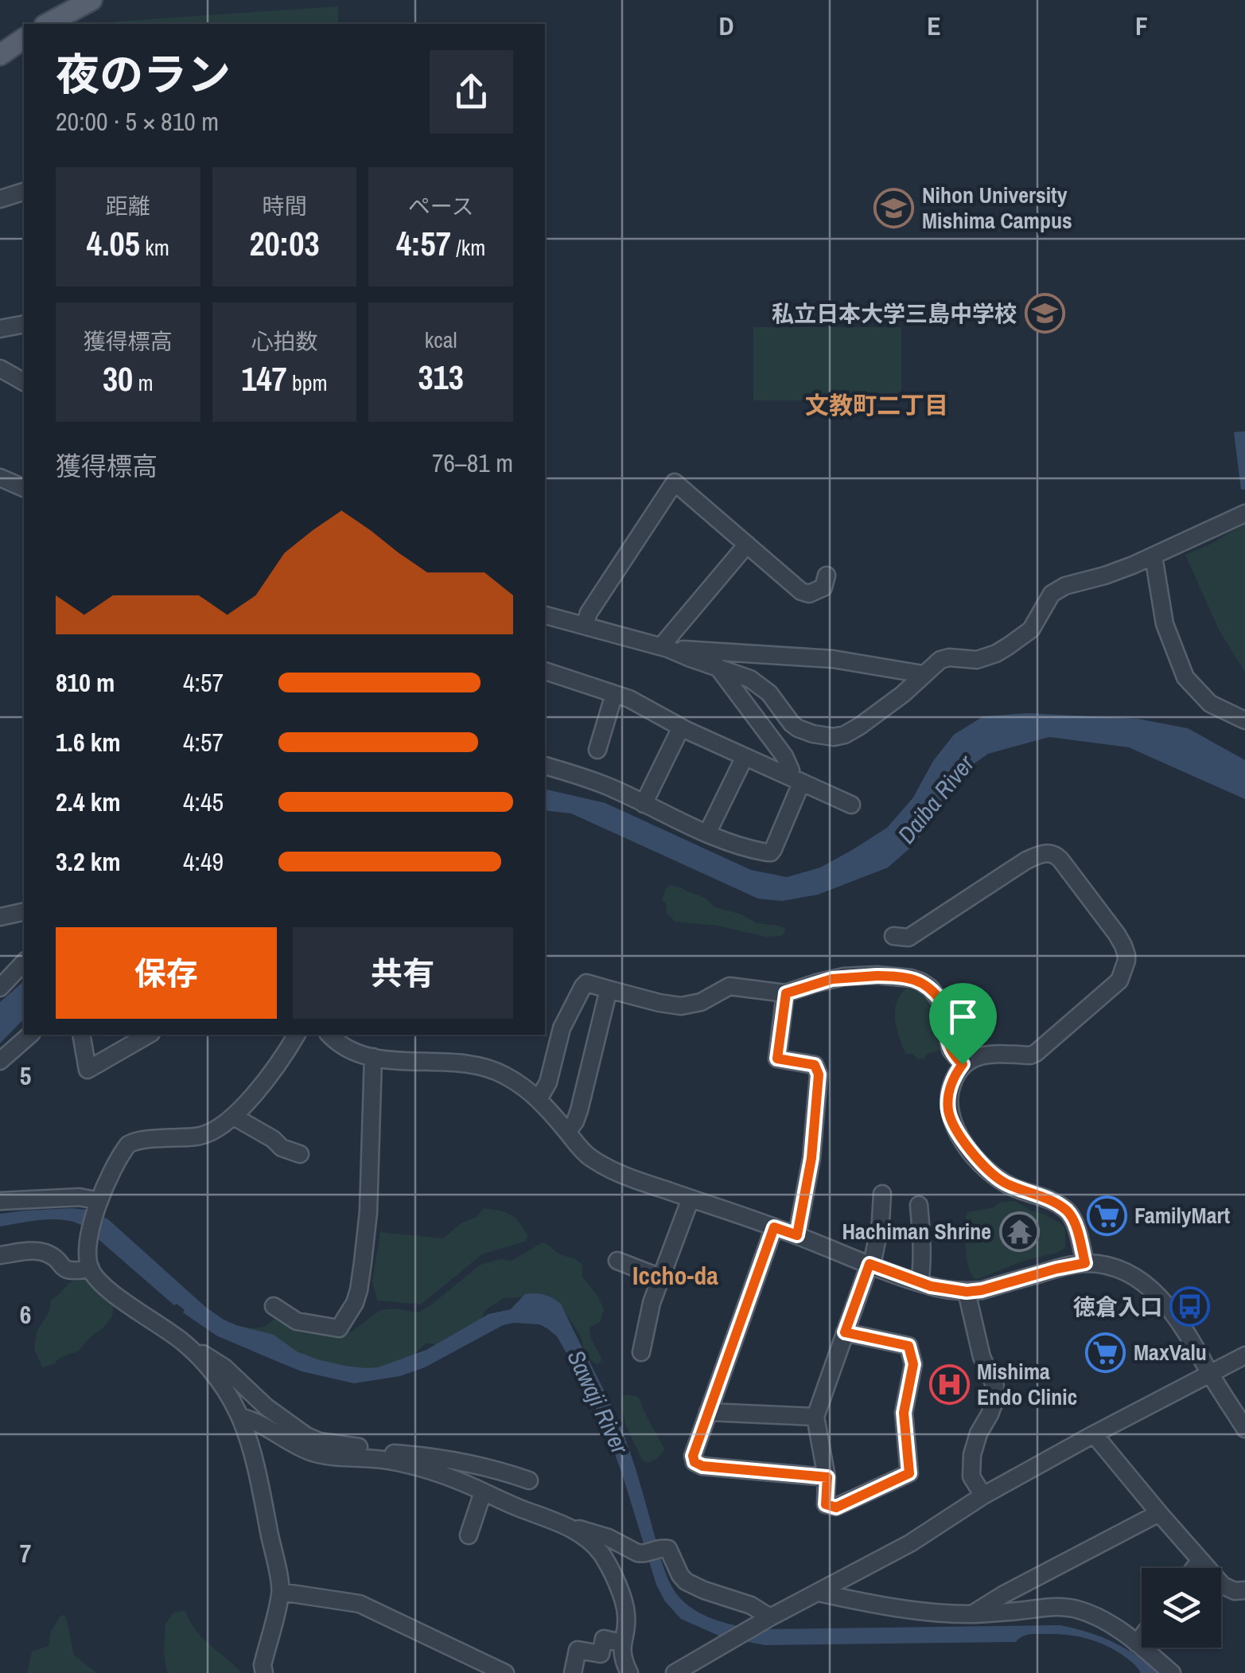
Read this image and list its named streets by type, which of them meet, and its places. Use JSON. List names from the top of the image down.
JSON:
{
  "districts": ["文教町二丁目", "Iccho-da"],
  "water": ["Daiba River", "Sawaji River"],
  "places": {
    "school or university": ["Nihon University Mishima Campus", "私立日本大学三島中学校"],
    "supermarket": ["FamilyMart", "MaxValu"],
    "temple": ["Hachiman Shrine"],
    "bus stop": ["徳倉入口"],
    "hospital": ["Mishima Endo Clinic"]
  },
  "page": {
    "heading": ["夜のラン", "20:00 · 5 × 810 m"],
    "stats": [
      ["距離", "4.05 km"],
      ["時間", "20:03"],
      ["ペース", "4:57 /km"],
      ["獲得標高", "30 m"],
      ["心拍数", "147 bpm"],
      ["kcal", "313"]
    ],
    "chart": ["獲得標高", "76–81 m"],
    "list": [
      {
        "name": "810 m",
        "note": "4:57"
      },
      {
        "name": "1.6 km",
        "note": "4:57"
      },
      {
        "name": "2.4 km",
        "note": "4:45"
      },
      {
        "name": "3.2 km",
        "note": "4:49"
      }
    ],
    "buttons": ["保存", "共有"]
  },
  "grid": {
    "columns": ["D", "E", "F"],
    "rows": ["5", "6", "7"]
  }
}
